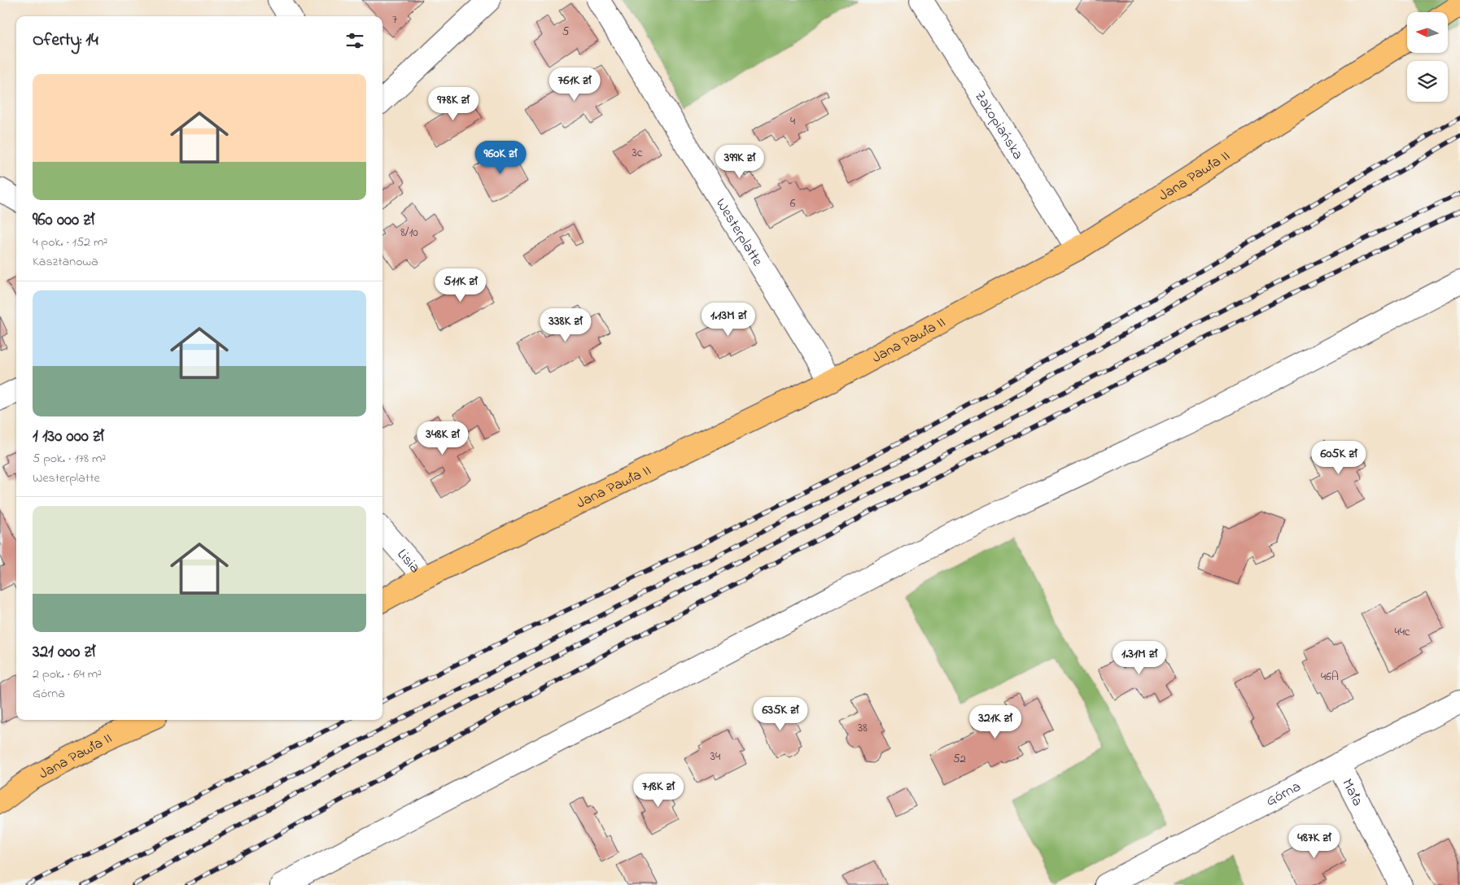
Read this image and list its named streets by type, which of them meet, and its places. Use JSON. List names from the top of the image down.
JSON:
{
  "streets": {
    "main road": ["Jana Pawła II"],
    "street": [
      "Zakopiańska",
      "Westerplatte",
      "Lisia",
      "Mała",
      "Górna"
    ]
  },
  "crossings": [
    ["Zakopiańska", "Jana Pawła II"],
    ["Jana Pawła II", "Westerplatte"],
    ["Jana Pawła II", "Lisia"],
    ["Mała", "Górna"]
  ],
  "house_numbers": [
    "7",
    "5",
    "4",
    "3c",
    "6",
    "8/10",
    "44c",
    "46A",
    "38",
    "34",
    "52"
  ],
  "north": "left",
  "page": {
    "heading": "Oferty: 14",
    "list": [
      {
        "name": "960 000 zł",
        "note": "4 pok. · 152 m² · Kasztanowa"
      },
      {
        "name": "1 130 000 zł",
        "note": "5 pok. · 178 m² · Westerplatte"
      },
      {
        "name": "321 000 zł",
        "note": "2 pok. · 64 m² · Górna"
      }
    ],
    "price": [
      "761K zł",
      "978K zł",
      "960K zł",
      "399K zł",
      "511K zł",
      "1.13M zł",
      "338K zł",
      "348K zł",
      "605K zł",
      "1.31M zł",
      "635K zł",
      "321K zł",
      "718K zł",
      "487K zł"
    ]
  }
}
